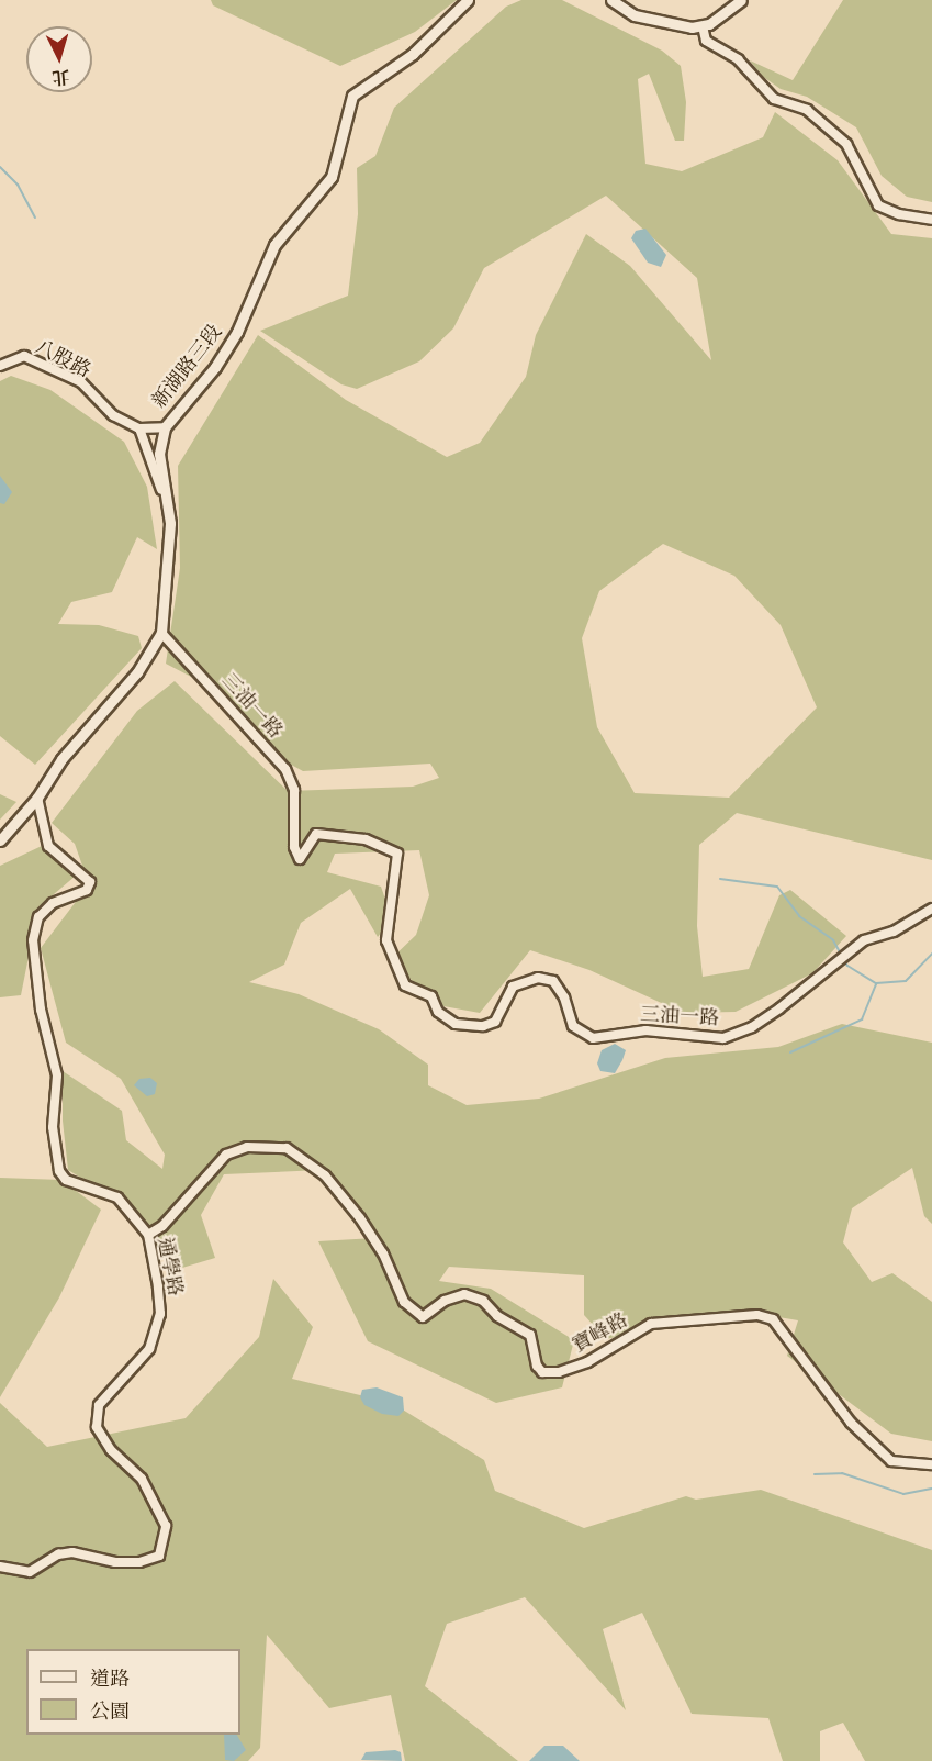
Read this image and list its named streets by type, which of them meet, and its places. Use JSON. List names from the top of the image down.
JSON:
{
  "streets": {
    "street": [
      "八股路",
      "新湖路三段",
      "三油一路",
      "通學路",
      "寶峰路"
    ]
  },
  "crossings": [
    ["新湖路三段", "三油一路"],
    ["新湖路三段", "通學路"],
    ["通學路", "寶峰路"]
  ],
  "legend": ["道路", "公園"],
  "north": "bottom"
}
